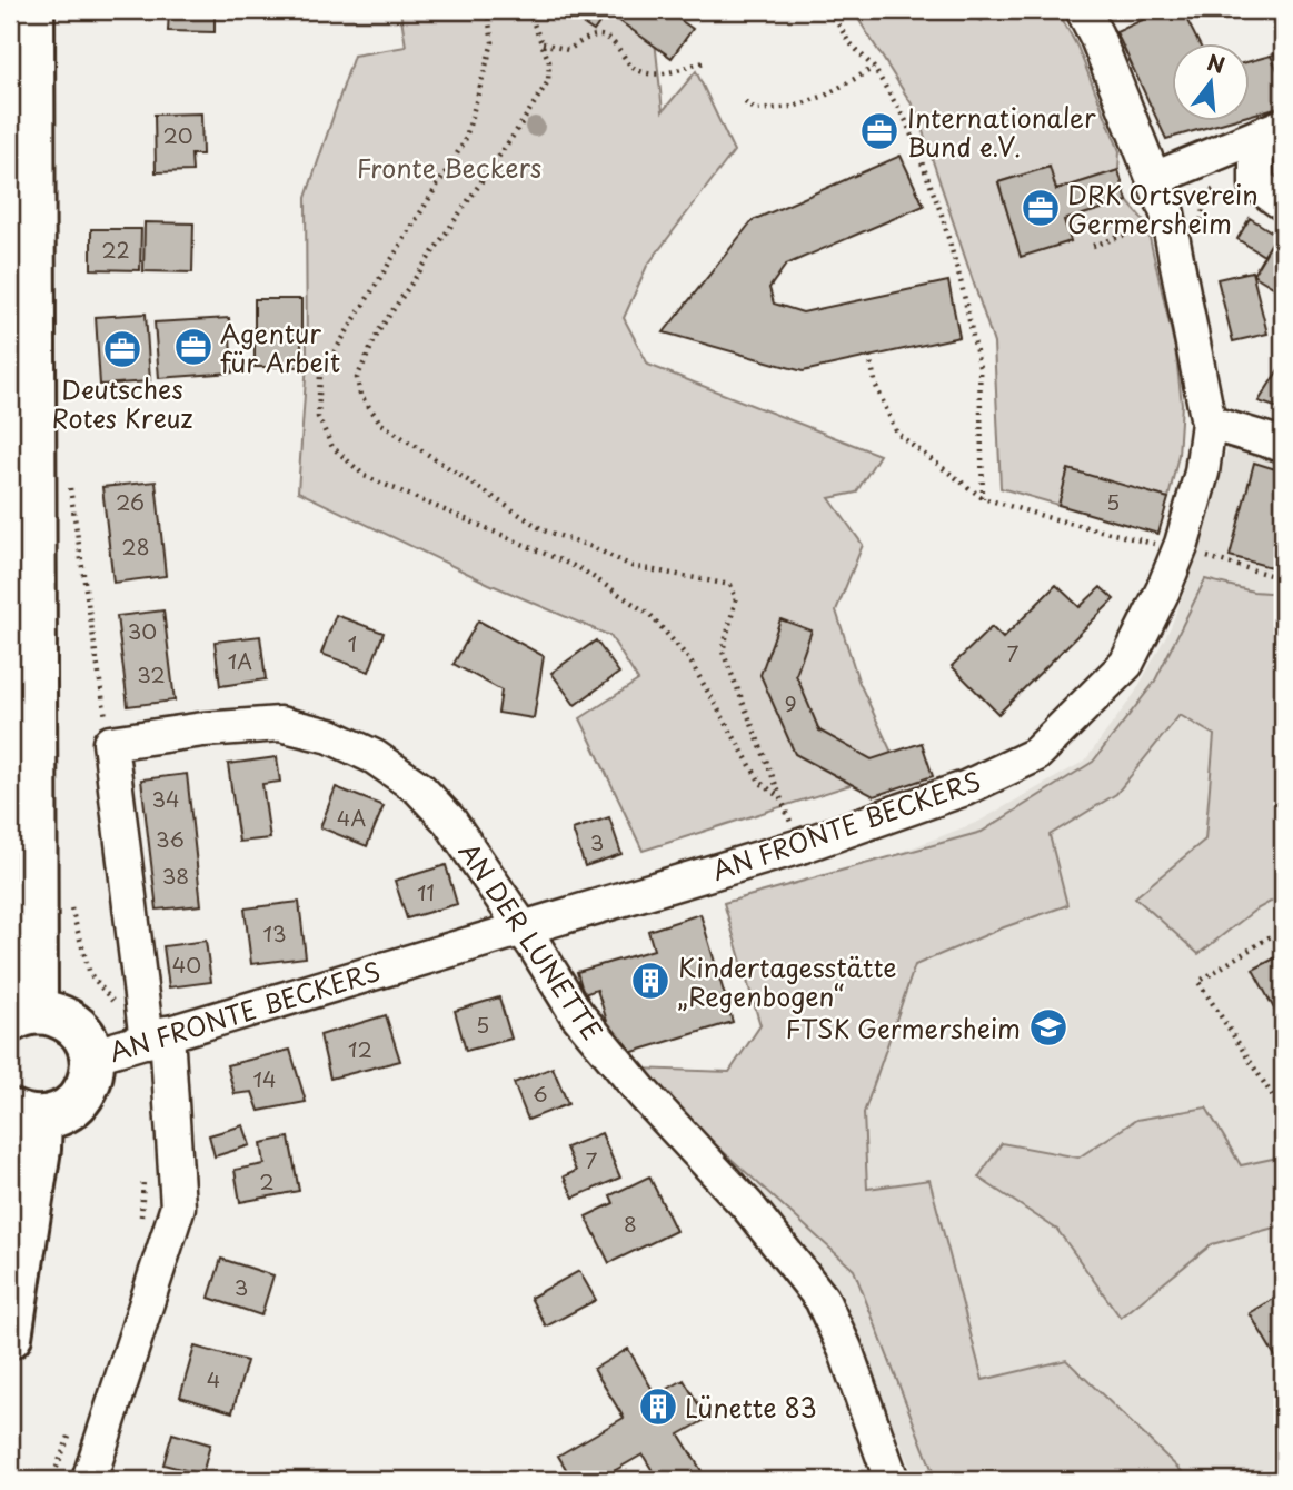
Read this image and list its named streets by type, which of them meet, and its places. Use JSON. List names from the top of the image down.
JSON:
{
  "streets": {
    "street": ["AN FRONTE BECKERS", "AN DER LUNETTE"]
  },
  "crossings": [
    ["AN FRONTE BECKERS", "AN DER LUNETTE"]
  ],
  "parks": ["Fronte Beckers"],
  "places": {
    "office": [
      "Internationaler Bund e.V.",
      "DRK Ortsverein Germersheim",
      "Agentur für Arbeit",
      "Deutsches Rotes Kreuz"
    ],
    "building": ["Kindertagesstätte „Regenbogen“", "Lünette 83"],
    "school or university": ["FTSK Germersheim"]
  },
  "house_numbers": [
    "20",
    "22",
    "26",
    "5",
    "28",
    "30",
    "1",
    "7",
    "1A",
    "32",
    "9",
    "34",
    "4A",
    "36",
    "3",
    "38",
    "11",
    "13",
    "40",
    "5",
    "12",
    "14",
    "6",
    "7",
    "2",
    "8",
    "3",
    "4"
  ],
  "north": "top"
}
